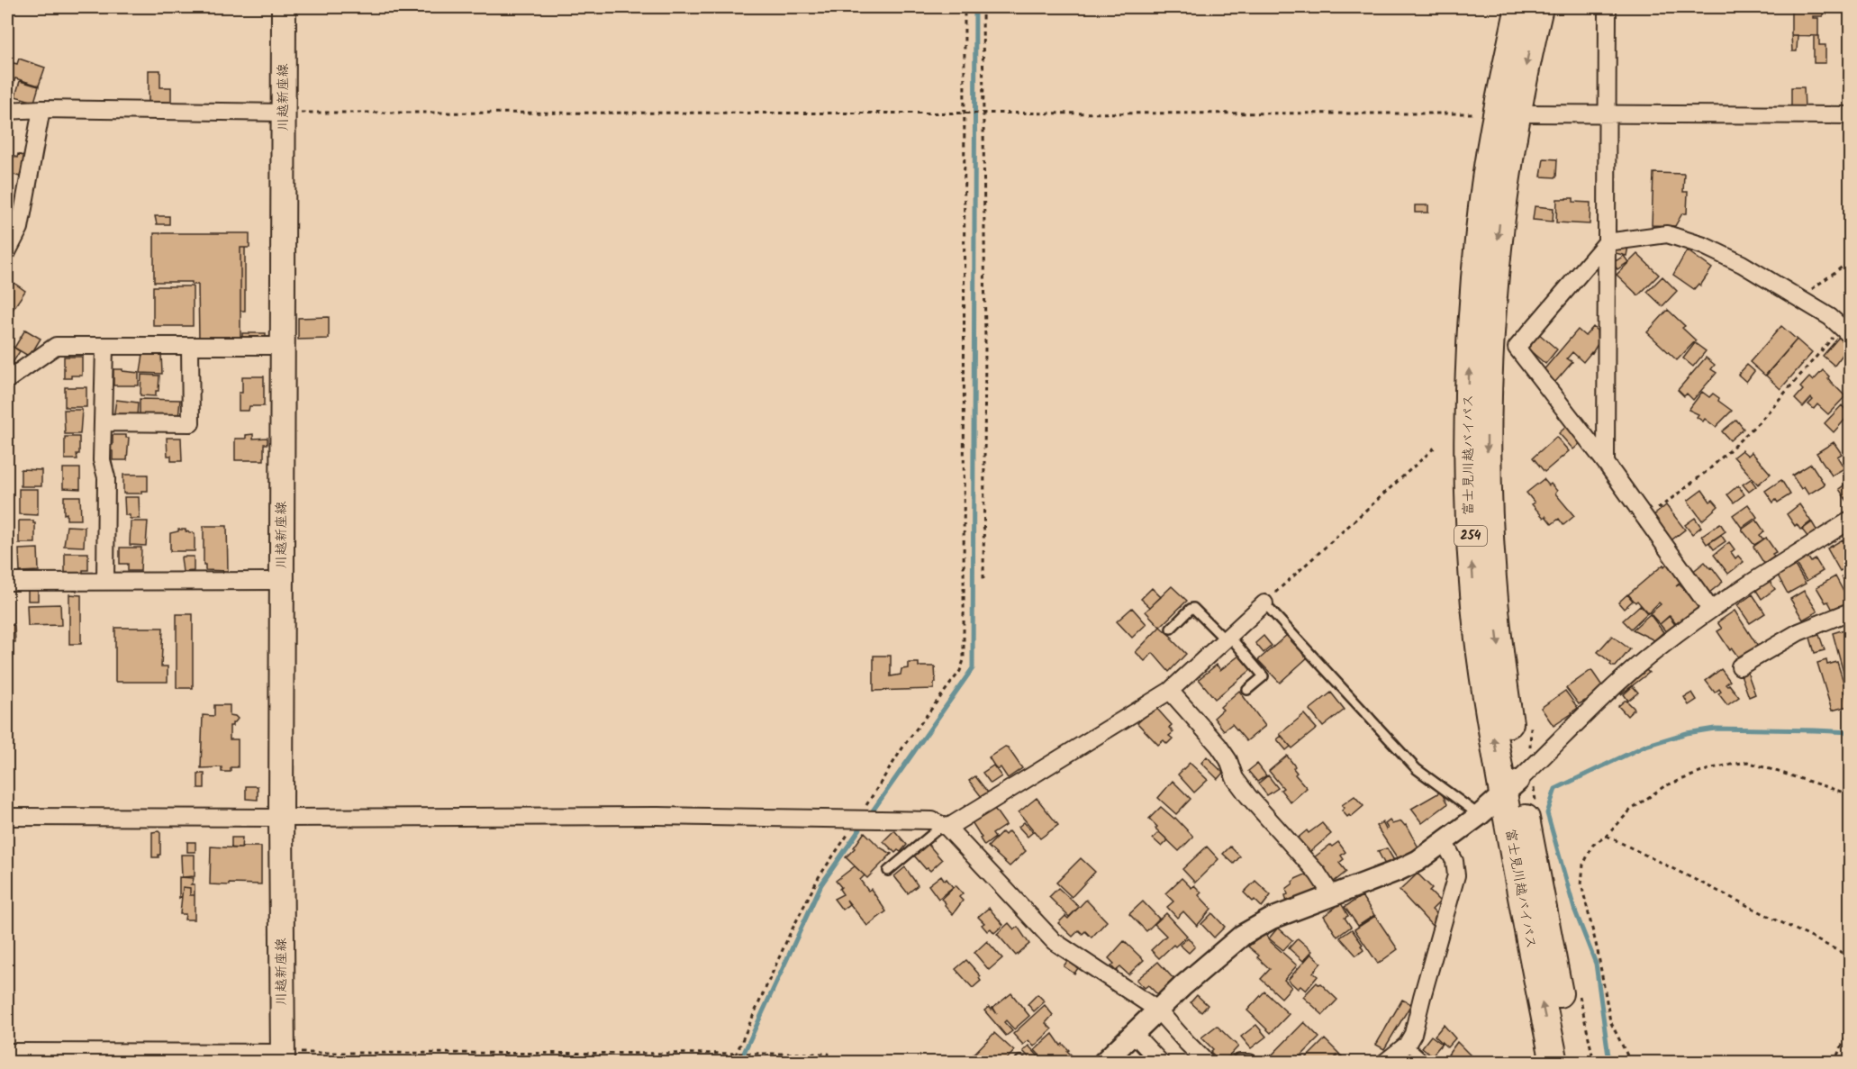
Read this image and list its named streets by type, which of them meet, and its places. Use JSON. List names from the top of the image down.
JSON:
{
  "streets": {
    "highway": ["富士見川越バイパス", "254"],
    "main road": ["川越新座線"]
  }
}
